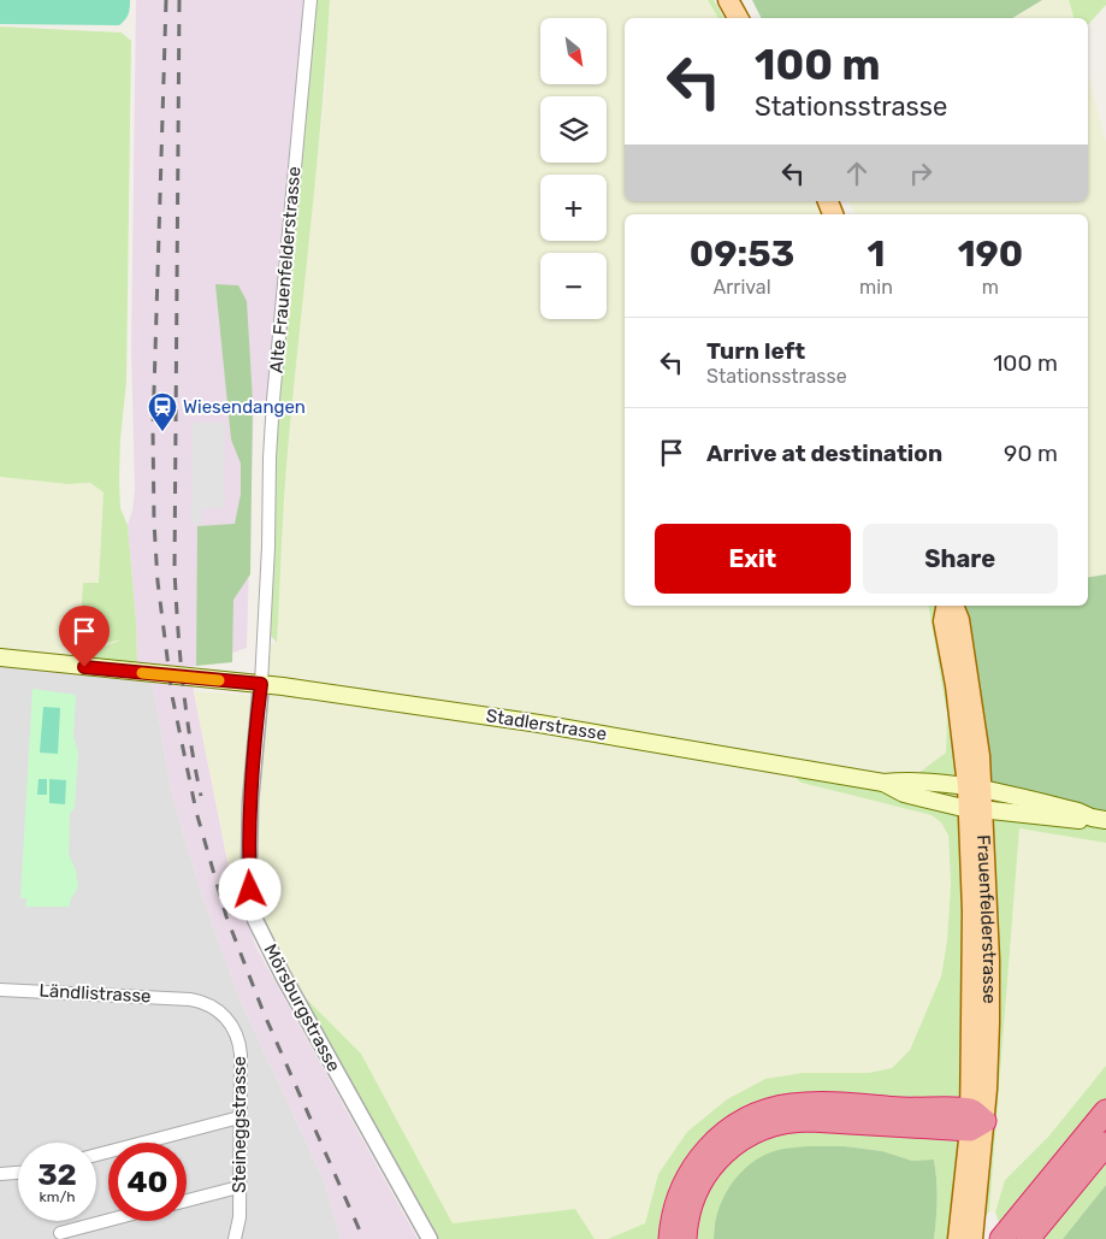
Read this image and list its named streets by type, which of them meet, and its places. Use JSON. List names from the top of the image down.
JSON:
{
  "streets": {
    "main road": ["Stadlerstrasse", "Frauenfelderstrasse"],
    "street": [
      "Alte Frauenfelderstrasse",
      "Ländlistrasse",
      "Mörsburgstrasse",
      "Steineggstrasse"
    ]
  },
  "crossings": [
    ["Alte Frauenfelderstrasse", "Stadlerstrasse"],
    ["Alte Frauenfelderstrasse", "Mörsburgstrasse"],
    ["Stadlerstrasse", "Mörsburgstrasse"],
    ["Ländlistrasse", "Steineggstrasse"]
  ],
  "places": {
    "station": ["Wiesendangen"]
  },
  "north": "bottom right",
  "page": {
    "map_buttons": ["+", "−"],
    "turn": ["100 m", "Stationsstrasse"],
    "eta": [
      "09:53",
      "Arrival",
      "1",
      "min",
      "190",
      "m"
    ],
    "list": [
      {
        "name": "Turn left",
        "note": "Stationsstrasse",
        "value": "100 m"
      },
      {
        "name": "Arrive at destination",
        "value": "90 m"
      }
    ],
    "buttons": ["Exit", "Share"],
    "speed": "32 km/h",
    "limit": "40"
  }
}
